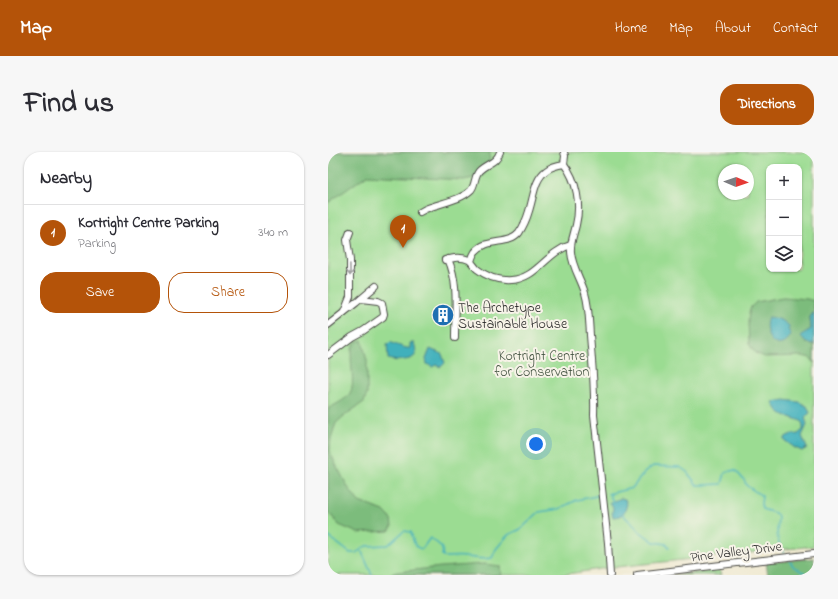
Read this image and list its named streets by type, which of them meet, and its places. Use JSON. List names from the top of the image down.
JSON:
{
  "streets": {
    "street": ["Pine Valley Drive"]
  },
  "parks": ["Kortright Centre for Conservation"],
  "places": {
    "building": ["The Archetype Sustainable House"]
  },
  "north": "right",
  "page": {
    "header": "Map",
    "nav": [
      "Home",
      "Map",
      "About",
      "Contact"
    ],
    "title": "Find us",
    "buttons": [
      "Directions",
      ["Save", "Share"]
    ],
    "heading": "Nearby",
    "map_buttons": ["+", "−"],
    "list": [
      {
        "mark": "1",
        "name": "Kortright Centre Parking",
        "note": "Parking",
        "value": "340 m"
      }
    ],
    "pins": "1"
  }
}
